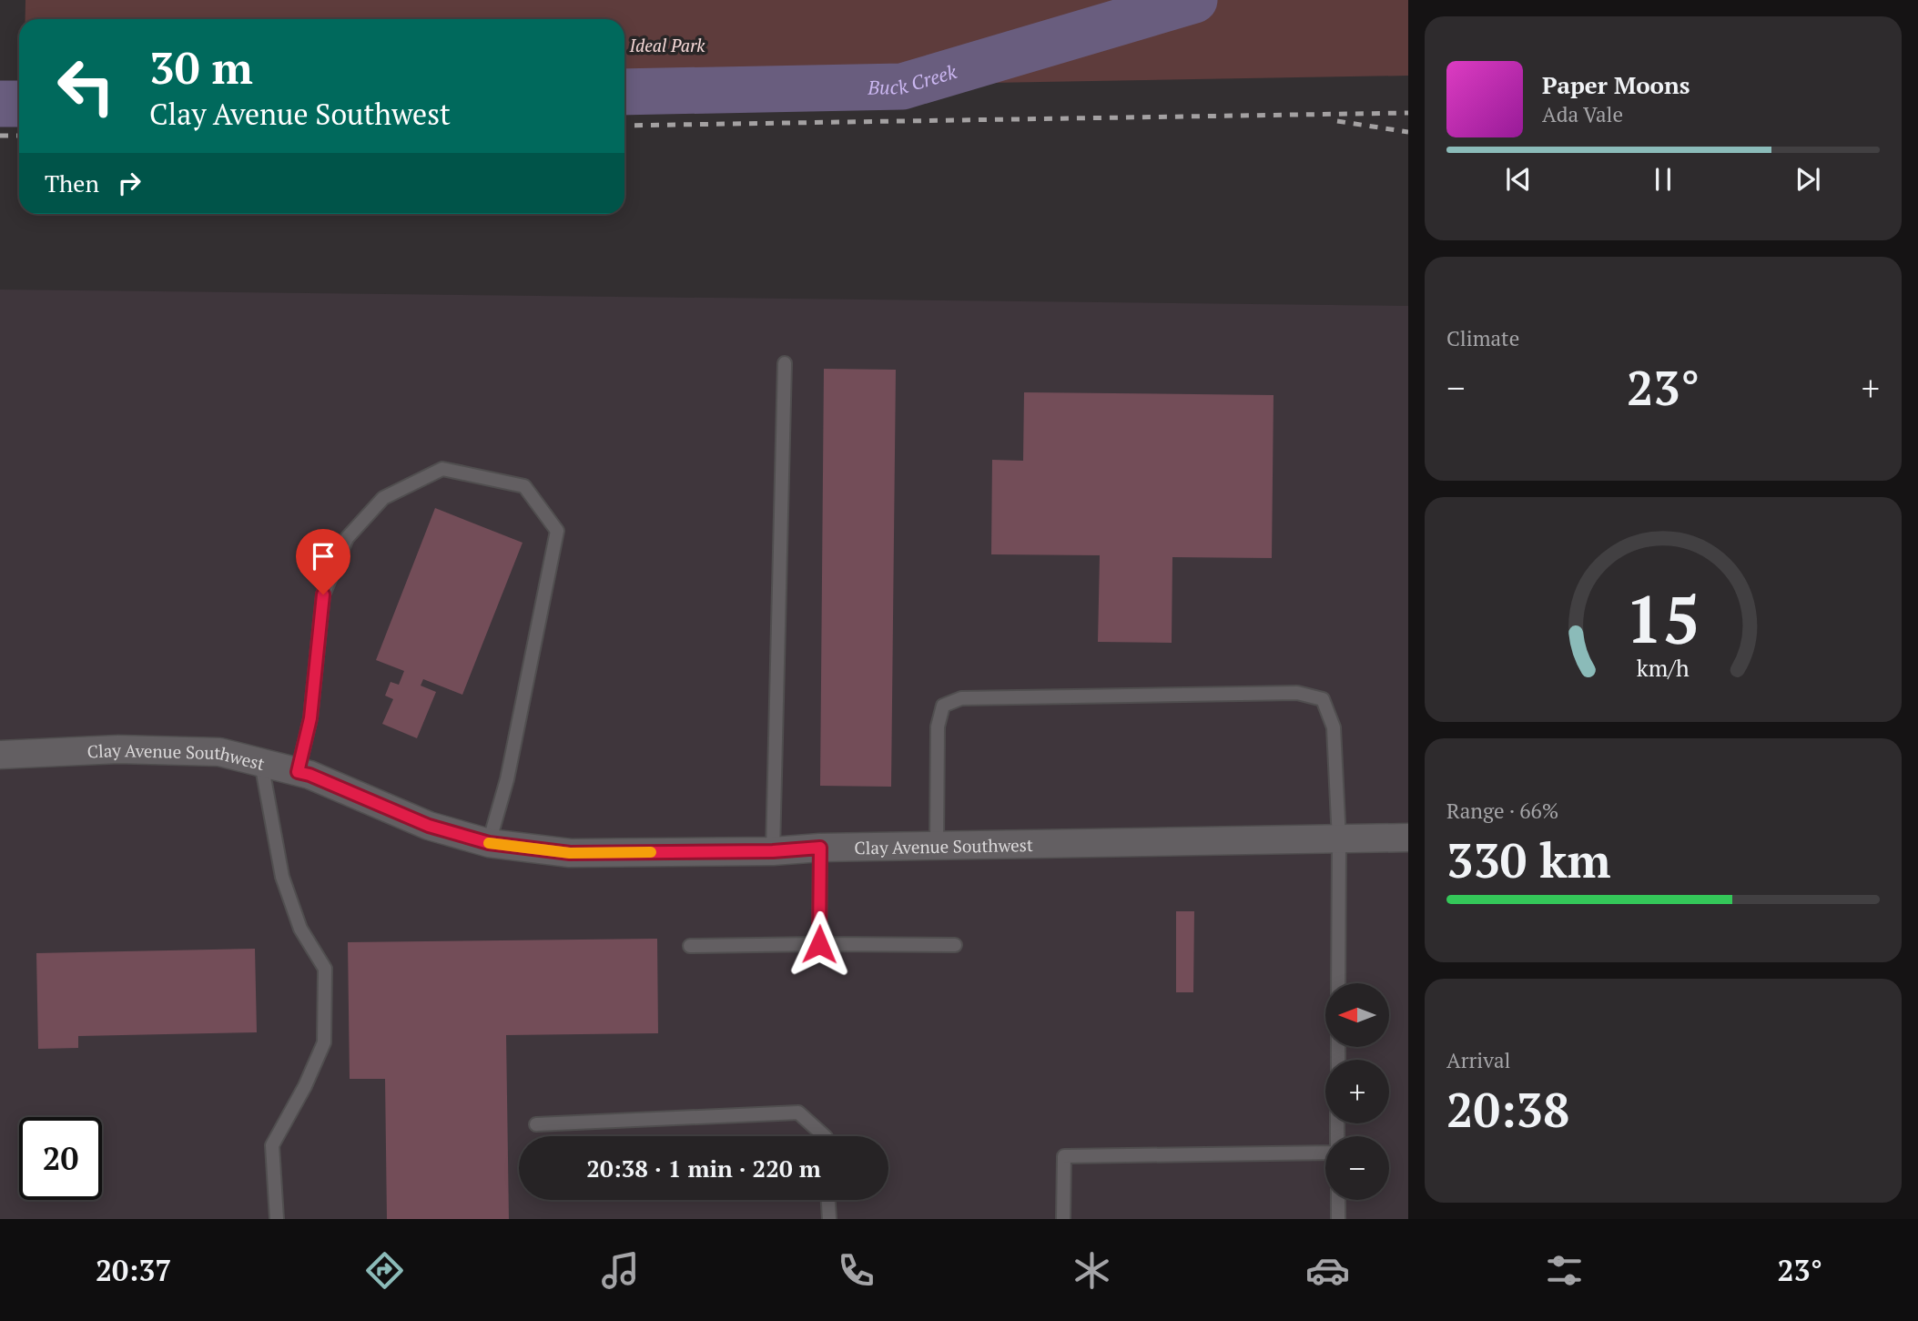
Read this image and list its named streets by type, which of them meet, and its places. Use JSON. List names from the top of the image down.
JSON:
{
  "streets": {
    "street": ["Clay Avenue Southwest"]
  },
  "water": ["Buck Creek"],
  "parks": ["Ideal Park"],
  "north": "left",
  "page": {
    "turn": ["30 m", "Clay Avenue Southwest"],
    "song": ["Paper Moons", "Ada Vale"],
    "then": "Then",
    "tile": [
      "Climate",
      ["Range · 66%", "330 km"],
      ["Arrival", "20:38"]
    ],
    "heat": ["−", "23°", "+"],
    "map_buttons": ["+", "−"],
    "limit": "20",
    "trip": "20:38 · 1 min · 220 m",
    "tabs": ["20:37", "23°"],
    "gauge": ["15", "km/h"]
  }
}
